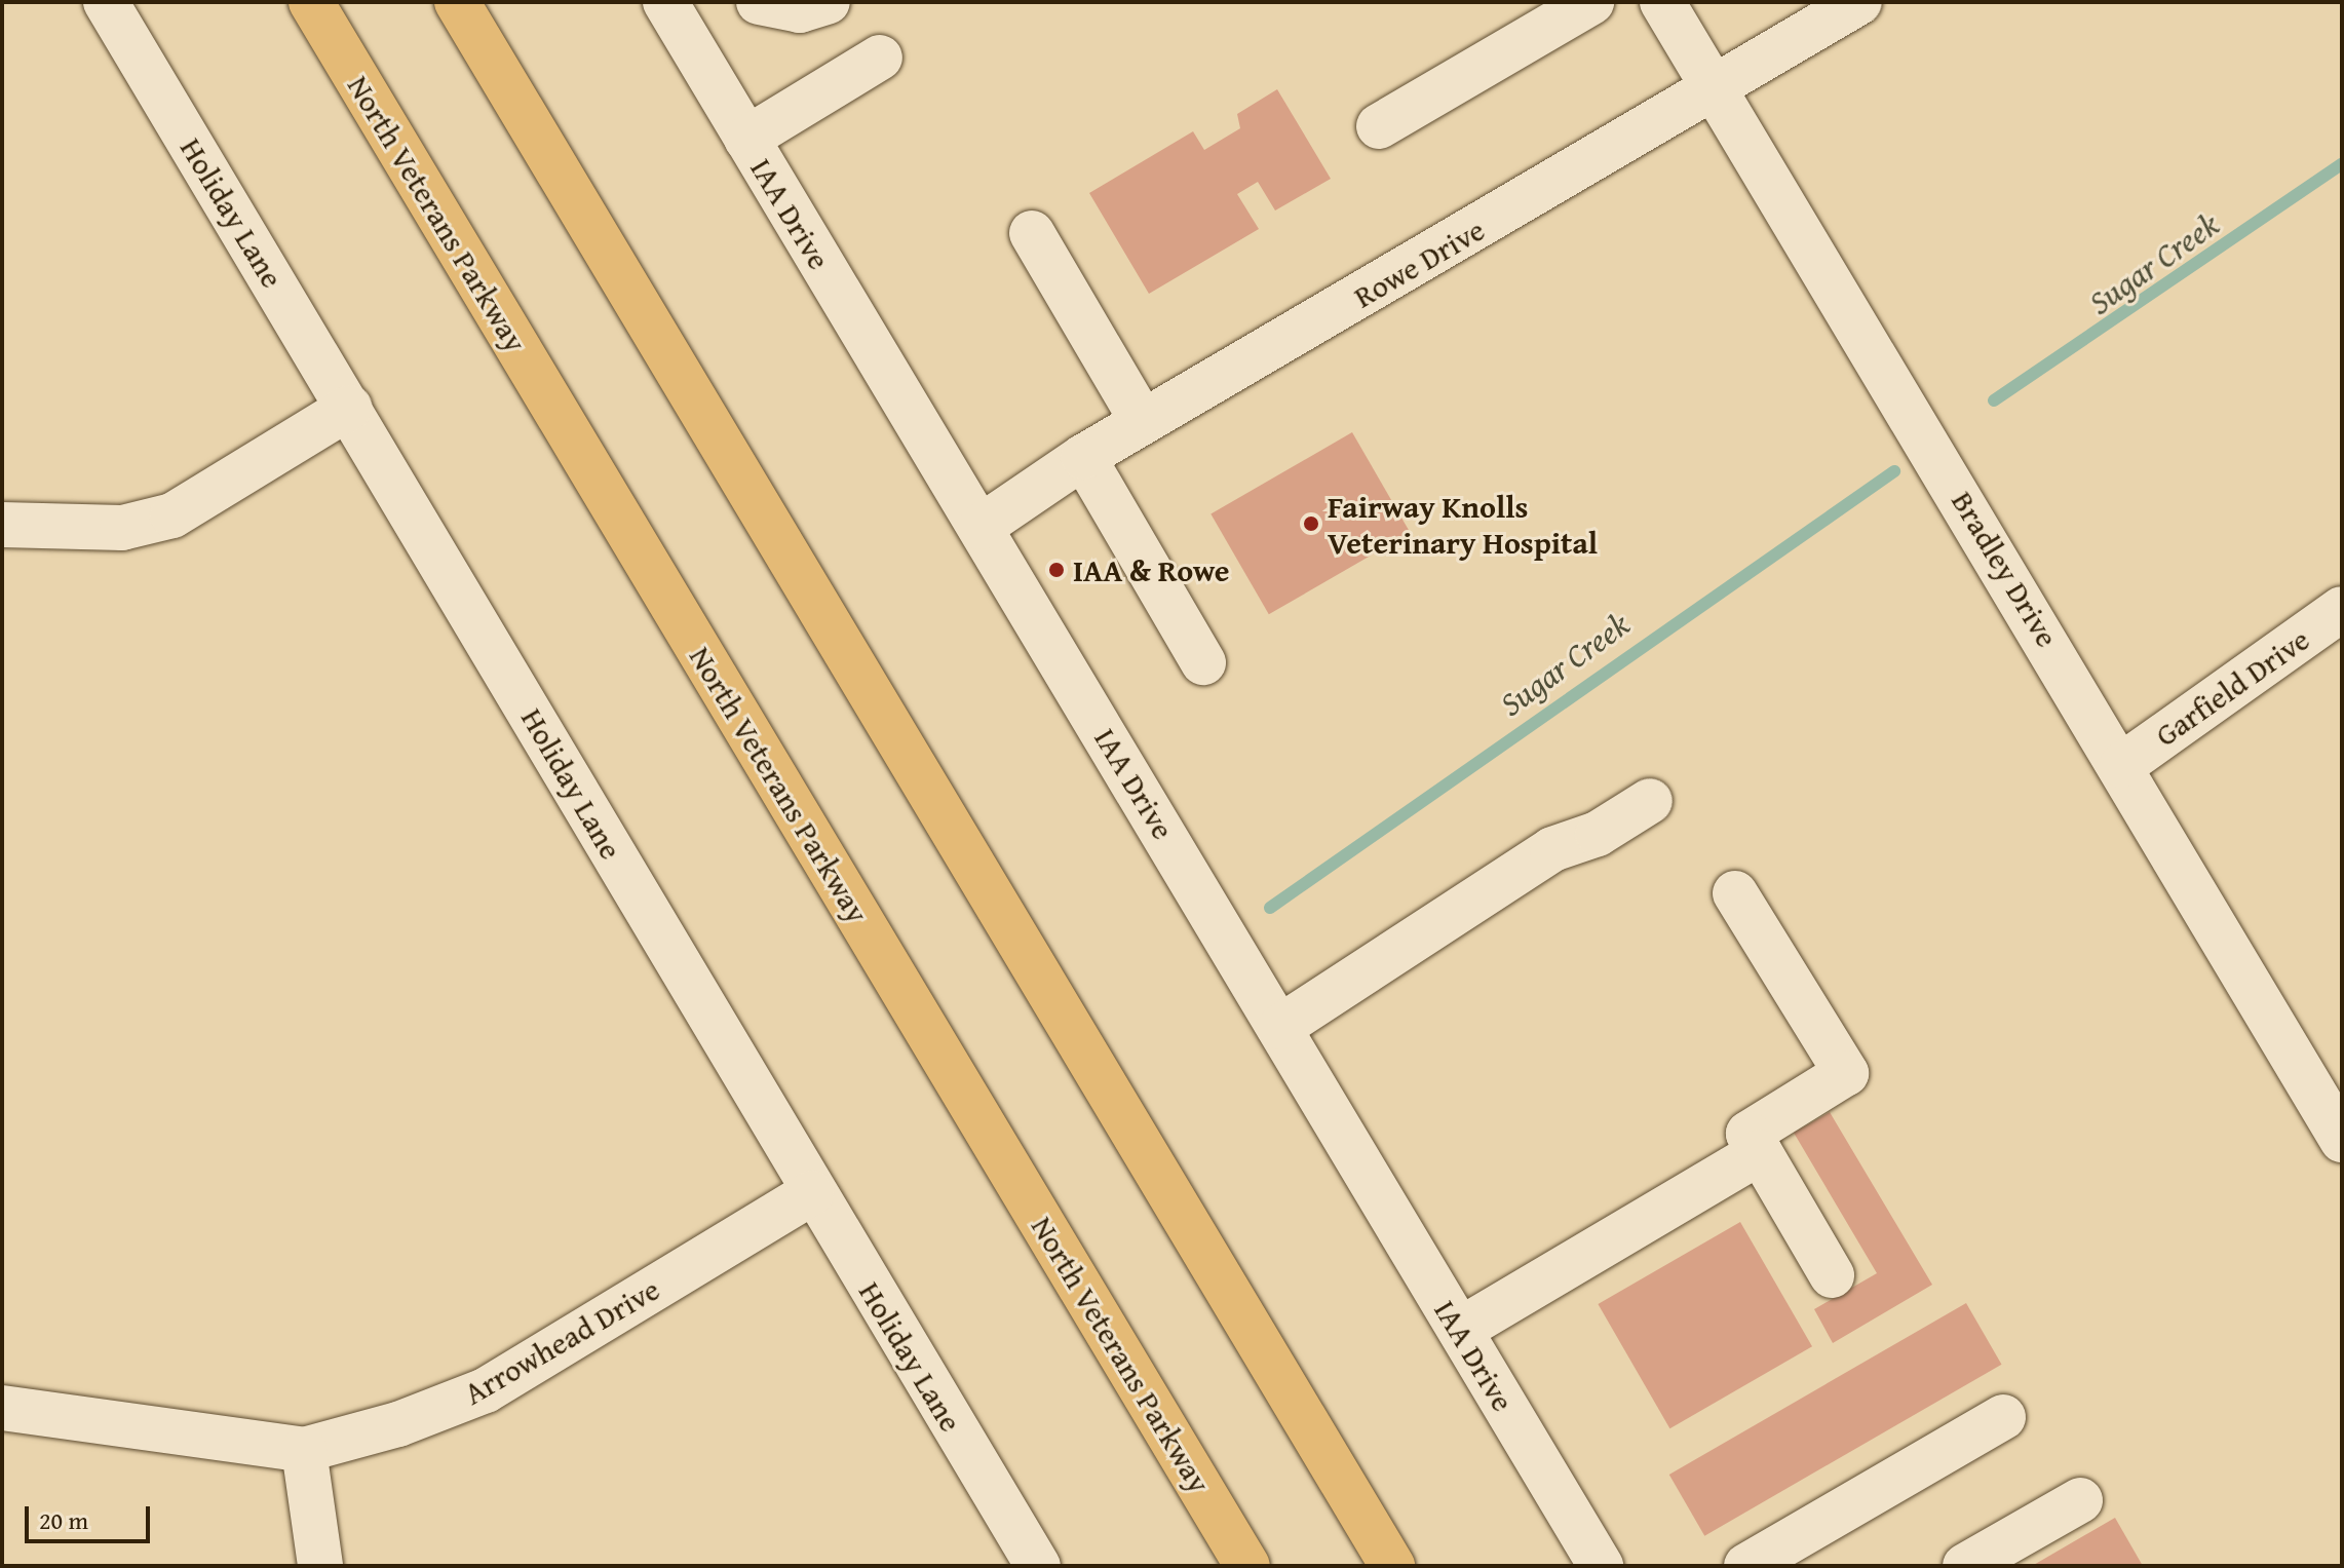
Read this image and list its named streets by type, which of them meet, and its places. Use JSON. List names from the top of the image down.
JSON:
{
  "streets": {
    "highway": ["North Veterans Parkway"],
    "street": [
      "Holiday Lane",
      "IAA Drive",
      "Rowe Drive",
      "Bradley Drive",
      "Garfield Drive",
      "Arrowhead Drive"
    ]
  },
  "crossings": [
    ["Holiday Lane", "Arrowhead Drive"],
    ["IAA Drive", "Rowe Drive"],
    ["Rowe Drive", "Bradley Drive"],
    ["Bradley Drive", "Garfield Drive"]
  ],
  "water": ["Sugar Creek"],
  "places": ["Fairway Knolls Veterinary Hospital", "IAA & Rowe"],
  "scale_bar": "20 m"
}
